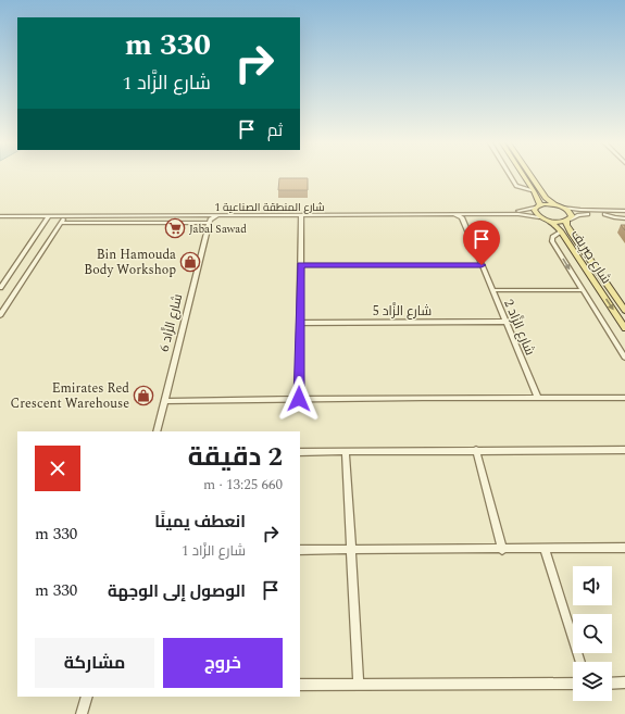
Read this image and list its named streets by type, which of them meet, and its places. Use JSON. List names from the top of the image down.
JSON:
{
  "streets": {
    "main road": ["شارع صِرِيف"],
    "street": [
      "شارع المنطقة الصناعية 1",
      "شارع الزَّاد 5",
      "شارع الزَّاد 6",
      "شارع الزَّاد 2"
    ]
  },
  "crossings": [
    ["شارع المنطقة الصناعية 1", "شارع الزَّاد 6"],
    ["شارع المنطقة الصناعية 1", "شارع الزَّاد 2"],
    ["شارع الزَّاد 5", "شارع الزَّاد 2"]
  ],
  "places": {
    "supermarket": ["Jabal Sawad"],
    "shop": ["Bin Hamouda Body Workshop", "Emirates Red Crescent Warehouse"]
  },
  "page": {
    "turn": ["330 m", "شارع الزَّاد 1"],
    "then": "ثم",
    "heading": ["2 دقيقة", "660 m · 13:25"],
    "list": [
      {
        "name": "انعطف يمينًا",
        "note": "شارع الزَّاد 1",
        "value": "330 m"
      },
      {
        "name": "الوصول إلى الوجهة",
        "value": "330 m"
      }
    ],
    "buttons": ["خروج", "مشاركة"]
  }
}
